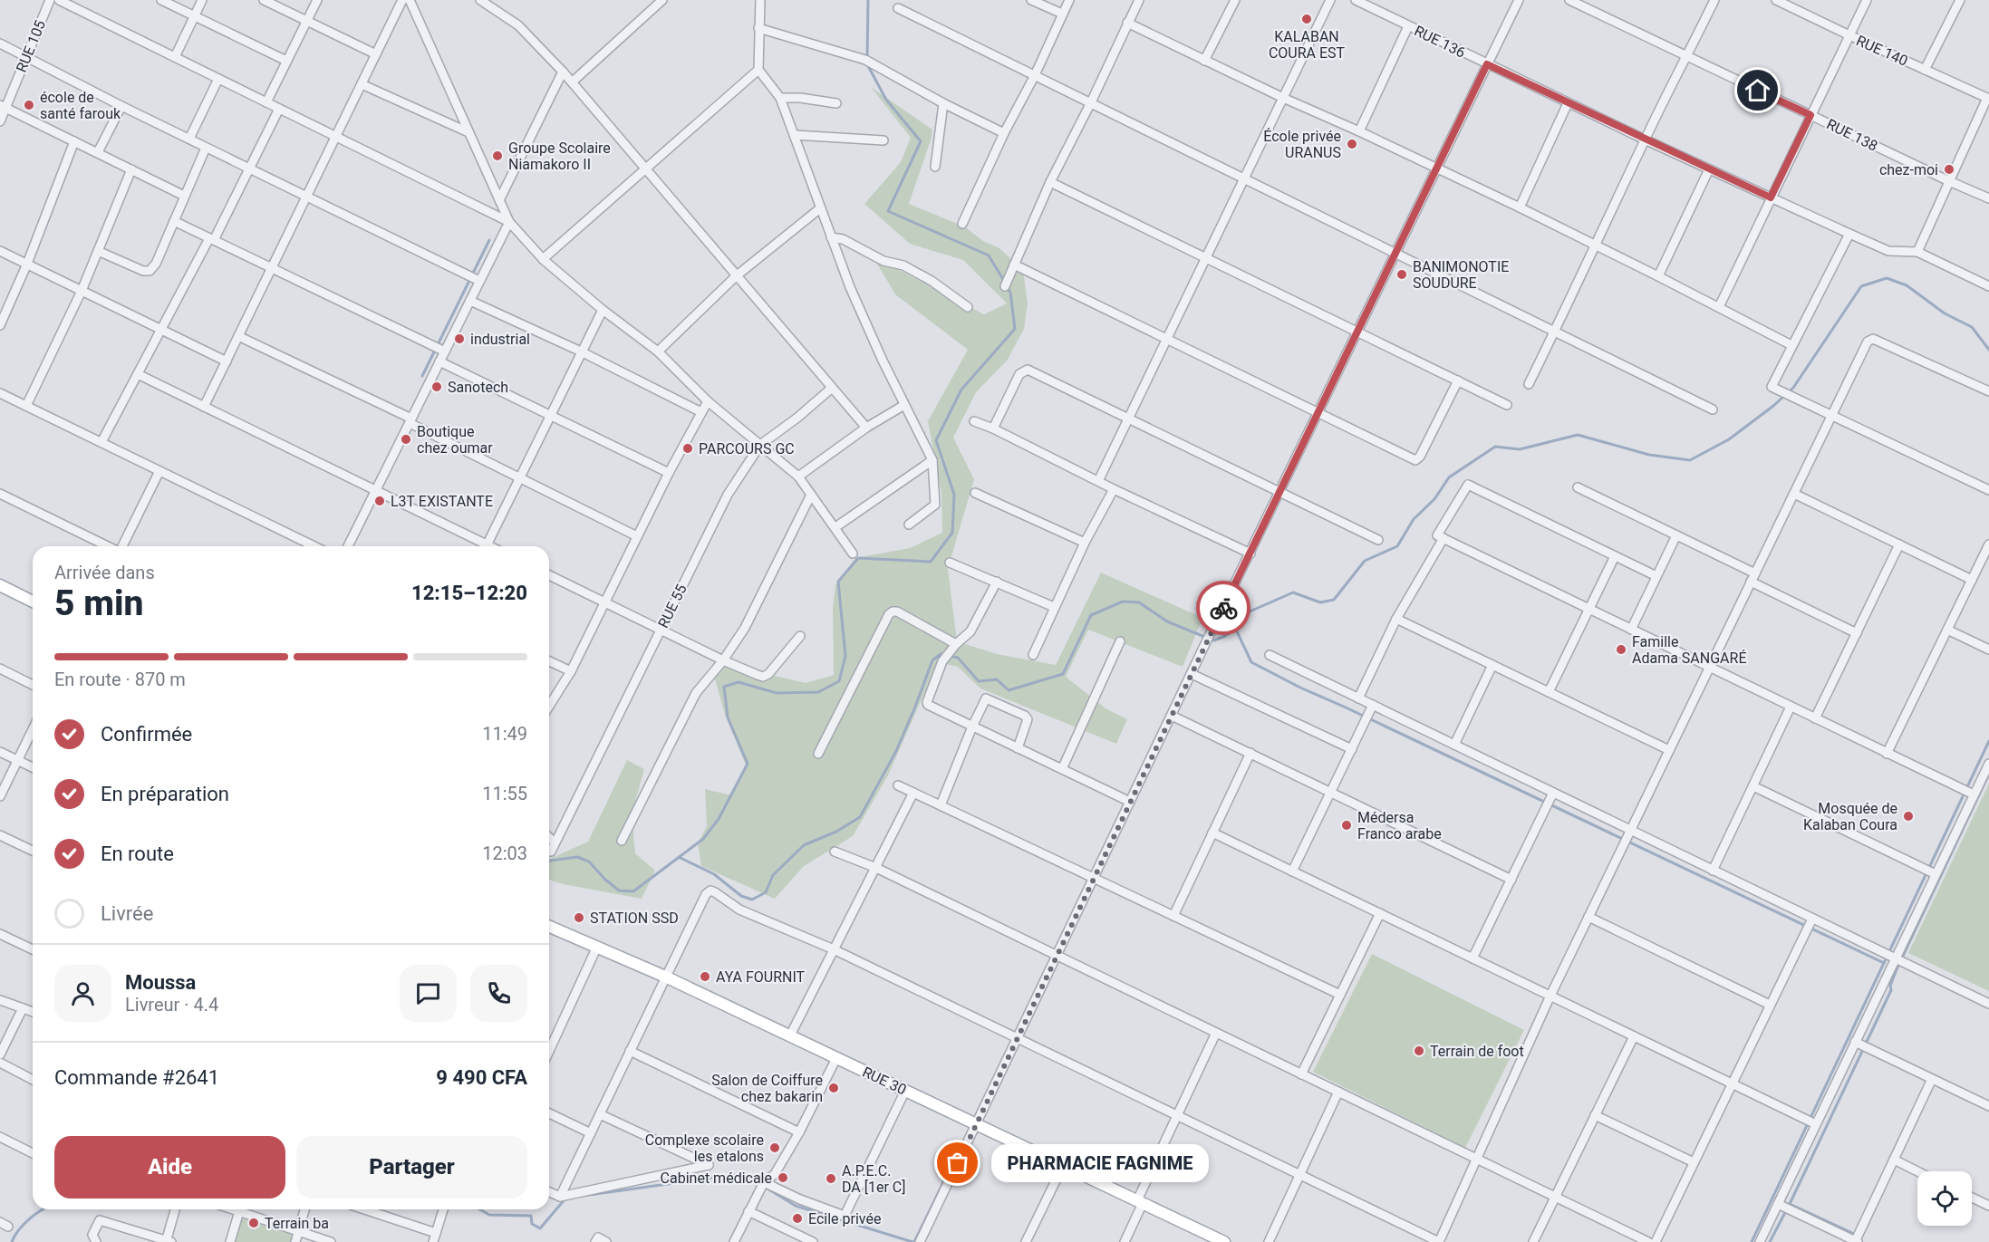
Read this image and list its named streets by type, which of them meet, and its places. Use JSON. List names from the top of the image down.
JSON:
{
  "streets": {
    "main road": ["RUE 30"],
    "street": [
      "RUE 136",
      "RUE 105",
      "RUE 140",
      "RUE 138",
      "RUE 55"
    ]
  },
  "places": [
    "KALABAN COURA EST",
    "école de santé farouk",
    "École privée URANUS",
    "Groupe Scolaire Niamakoro II",
    "chez-moi",
    "BANIMONOTIE SOUDURE",
    "industrial",
    "Sanotech",
    "Boutique chez oumar",
    "PARCOURS GC",
    "L3T EXISTANTE",
    "Famille Adama SANGARÉ",
    "Mosquée de Kalaban Coura",
    "Médersa Franco arabe",
    "STATION SSD",
    "AYA FOURNIT",
    "Terrain de foot",
    "Salon de Coiffure chez bakarin",
    "Complexe scolaire les etalons",
    "PHARMACIE FAGNIME",
    "Cabinet médicale",
    "A.P.E.C. DA [1er C]",
    "Ecile privée",
    "Terrain ba"
  ],
  "page": {
    "heading": ["5 min", "Arrivée dans", "12:15–12:20"],
    "panel": [
      "Moussa",
      "Livreur · 4.4",
      "Commande #2641",
      "9 490 CFA"
    ],
    "bar": "En route · 870 m",
    "list": [
      ["Confirmée", "11:49"],
      ["En préparation", "11:55"],
      ["En route", "12:03"],
      "Livrée"
    ],
    "buttons": ["Aide", "Partager"],
    "bubble": "PHARMACIE FAGNIME"
  }
}
